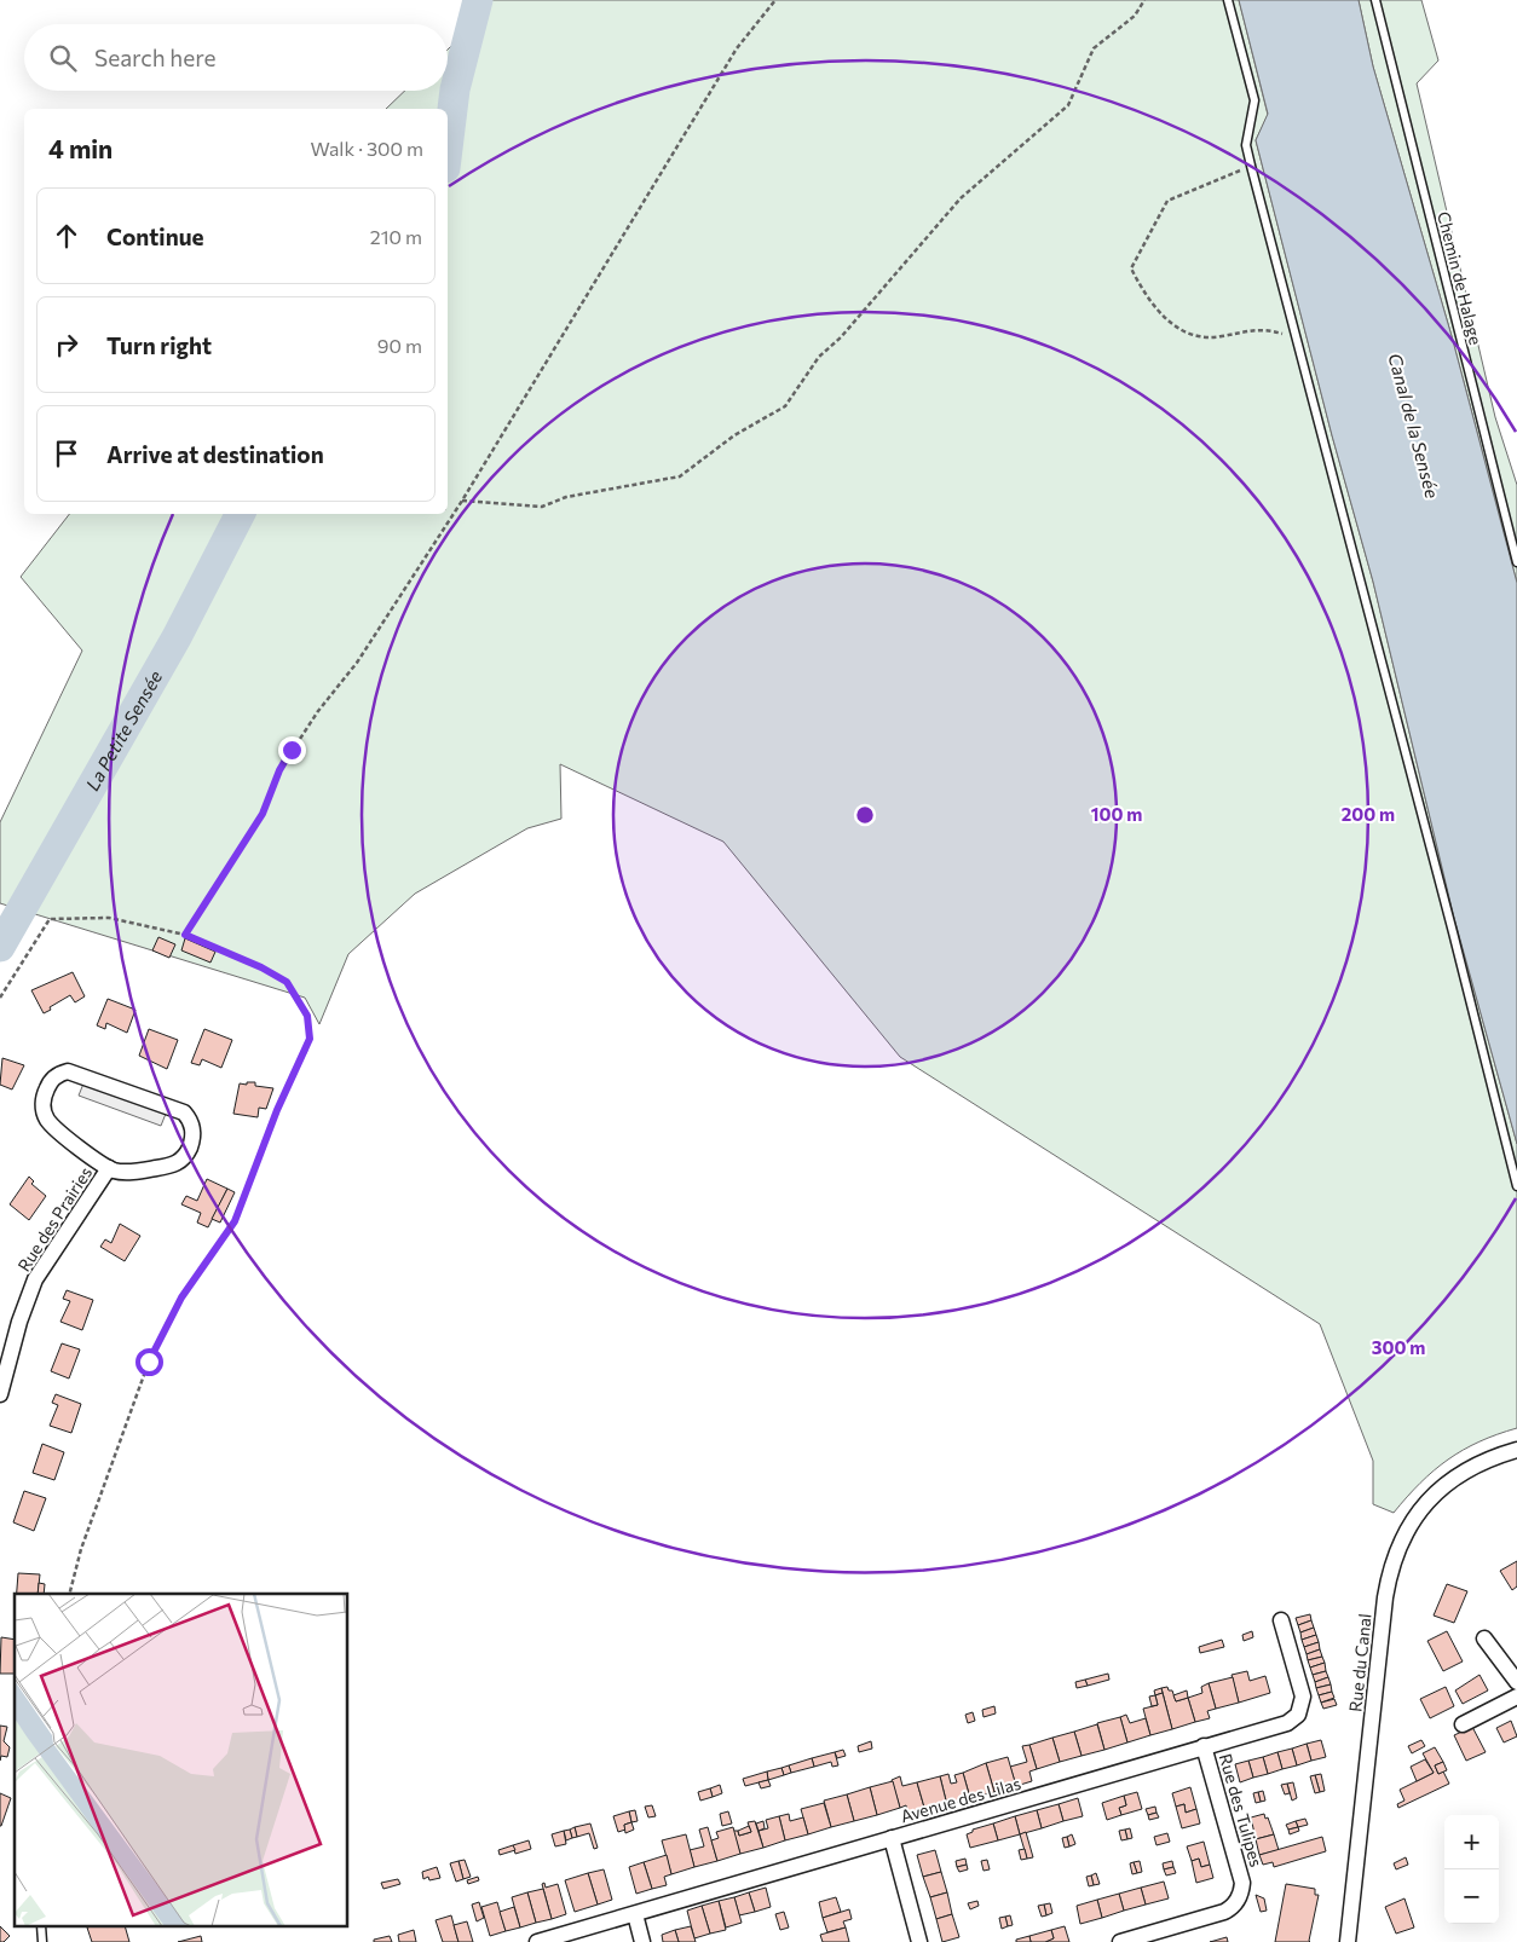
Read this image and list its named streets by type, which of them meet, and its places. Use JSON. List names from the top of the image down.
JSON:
{
  "streets": {
    "street": [
      "Rue des Prairies",
      "Rue du Canal",
      "Avenue des Lilas",
      "Rue des Tulipes"
    ],
    "lane": ["Chemin de Halage"]
  },
  "crossings": [
    ["Avenue des Lilas", "Rue des Tulipes"]
  ],
  "water": ["Canal de la Sensée", "La Petite Sensée"],
  "page": {
    "search": "Search here",
    "heading": ["4 min", "Walk · 300 m"],
    "list": [
      ["Continue", "210 m"],
      ["Turn right", "90 m"],
      "Arrive at destination"
    ],
    "map_buttons": ["+", "−"]
  },
  "rings": ["100 m", "200 m", "300 m"]
}
